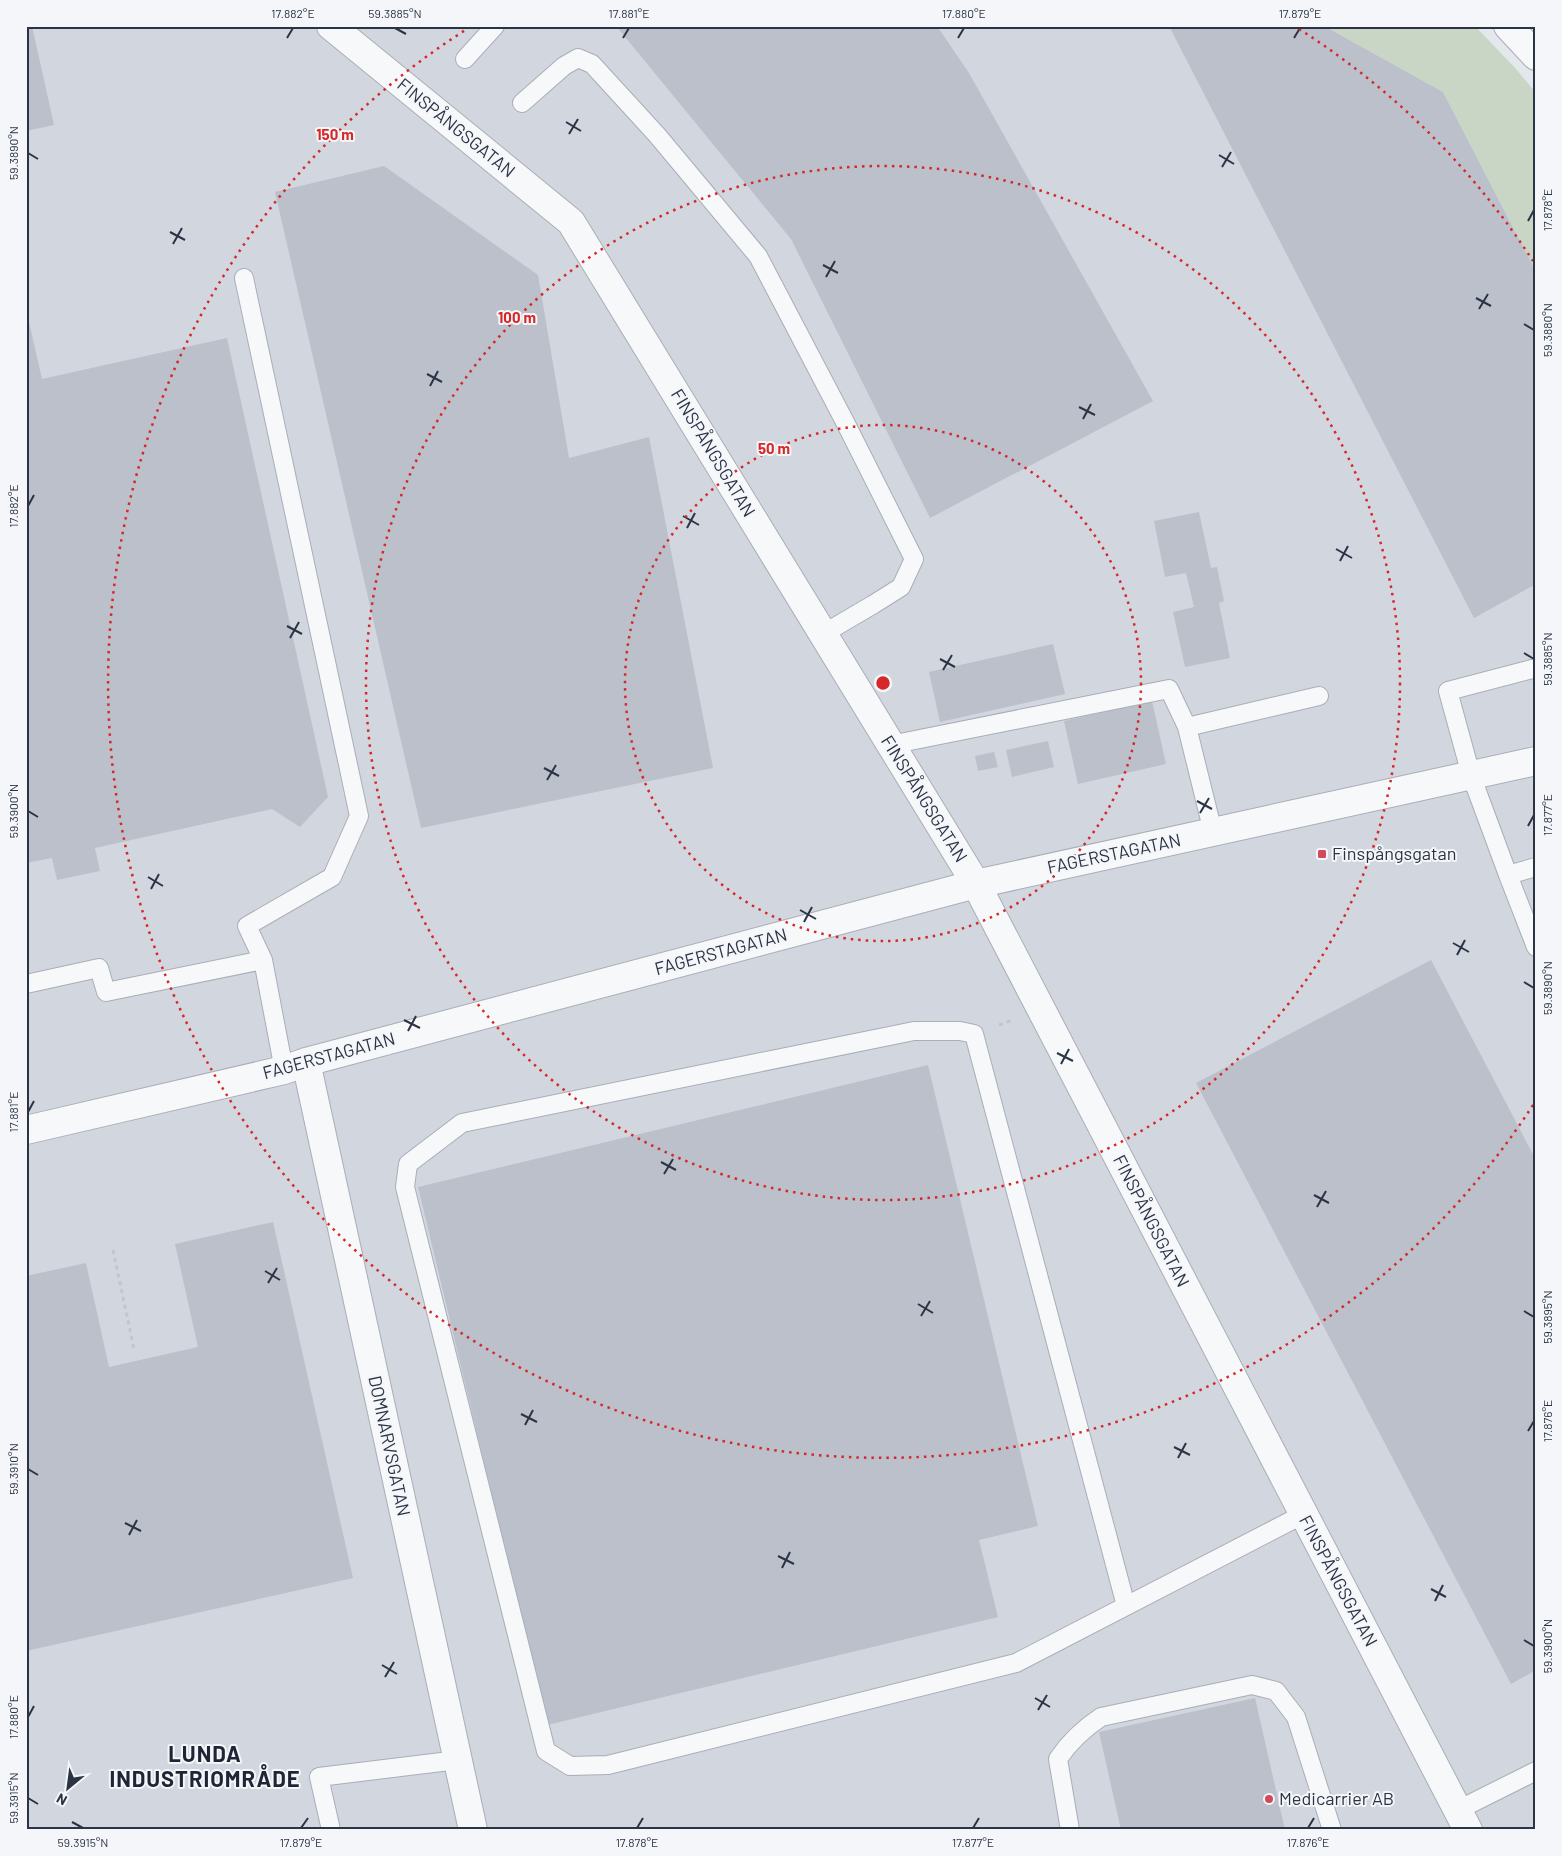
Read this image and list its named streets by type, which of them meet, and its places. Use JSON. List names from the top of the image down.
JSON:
{
  "streets": {
    "street": ["FINSPÅNGSGATAN", "FAGERSTAGATAN", "DOMNARVSGATAN"]
  },
  "crossings": [
    ["FINSPÅNGSGATAN", "FAGERSTAGATAN"],
    ["FAGERSTAGATAN", "DOMNARVSGATAN"]
  ],
  "districts": ["LUNDA INDUSTRIOMRÅDE"],
  "places": {
    "transit": ["Finspångsgatan"],
    "other": ["Medicarrier AB"]
  },
  "north": "bottom left",
  "coordinates": [
    "17.882°E",
    "59.3885°N",
    "17.881°E",
    "17.880°E",
    "17.879°E",
    "59.3890°N",
    "17.878°E",
    "59.3880°N",
    "59.3900°N",
    "17.877°E",
    "59.3895°N",
    "17.876°E",
    "59.3910°N",
    "59.3915°N"
  ],
  "rings": ["150 m", "100 m", "50 m"]
}
